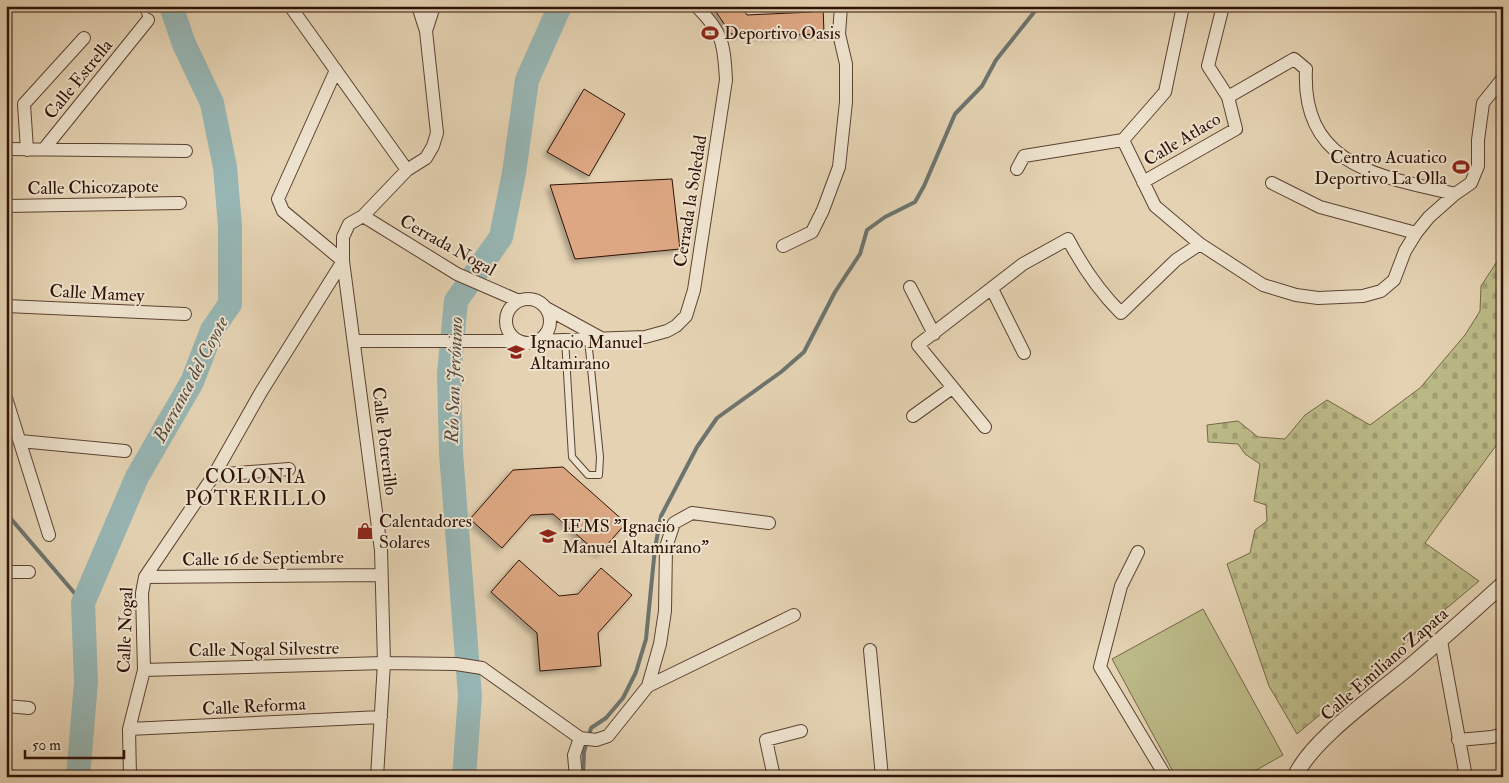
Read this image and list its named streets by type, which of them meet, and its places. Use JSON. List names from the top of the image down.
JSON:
{
  "streets": {
    "street": [
      "Calle Estrella",
      "Calle Atlaco",
      "Calle Chicozapote",
      "Cerrada la Soledad",
      "Cerrada Nogal",
      "Calle Mamey",
      "Calle Potrerillo",
      "Calle 16 de Septiembre",
      "Calle Nogal",
      "Calle Nogal Silvestre",
      "Calle Emiliano Zapata",
      "Calle Reforma"
    ]
  },
  "crossings": [
    ["Cerrada la Soledad", "Cerrada Nogal"],
    ["Cerrada Nogal", "Calle Potrerillo"],
    ["Calle Potrerillo", "Calle 16 de Septiembre"],
    ["Calle Potrerillo", "Calle Nogal"],
    ["Calle Potrerillo", "Calle Nogal Silvestre"],
    ["Calle Potrerillo", "Calle Reforma"],
    ["Calle 16 de Septiembre", "Calle Nogal"],
    ["Calle Nogal", "Calle Nogal Silvestre"],
    ["Calle Nogal", "Calle Reforma"]
  ],
  "districts": ["COLONIA POTRERILLO"],
  "water": ["Barranca del Coyote", "Río San Jerónimo"],
  "places": {
    "sports": ["Deportivo Oasis", "Centro Acuatico Deportivo La Olla"],
    "school or university": ["Ignacio Manuel Altamirano", "IEMS \"Ignacio Manuel Altamirano\""],
    "shop": ["Calentadores Solares"]
  },
  "scale_bar": "50 m"
}
